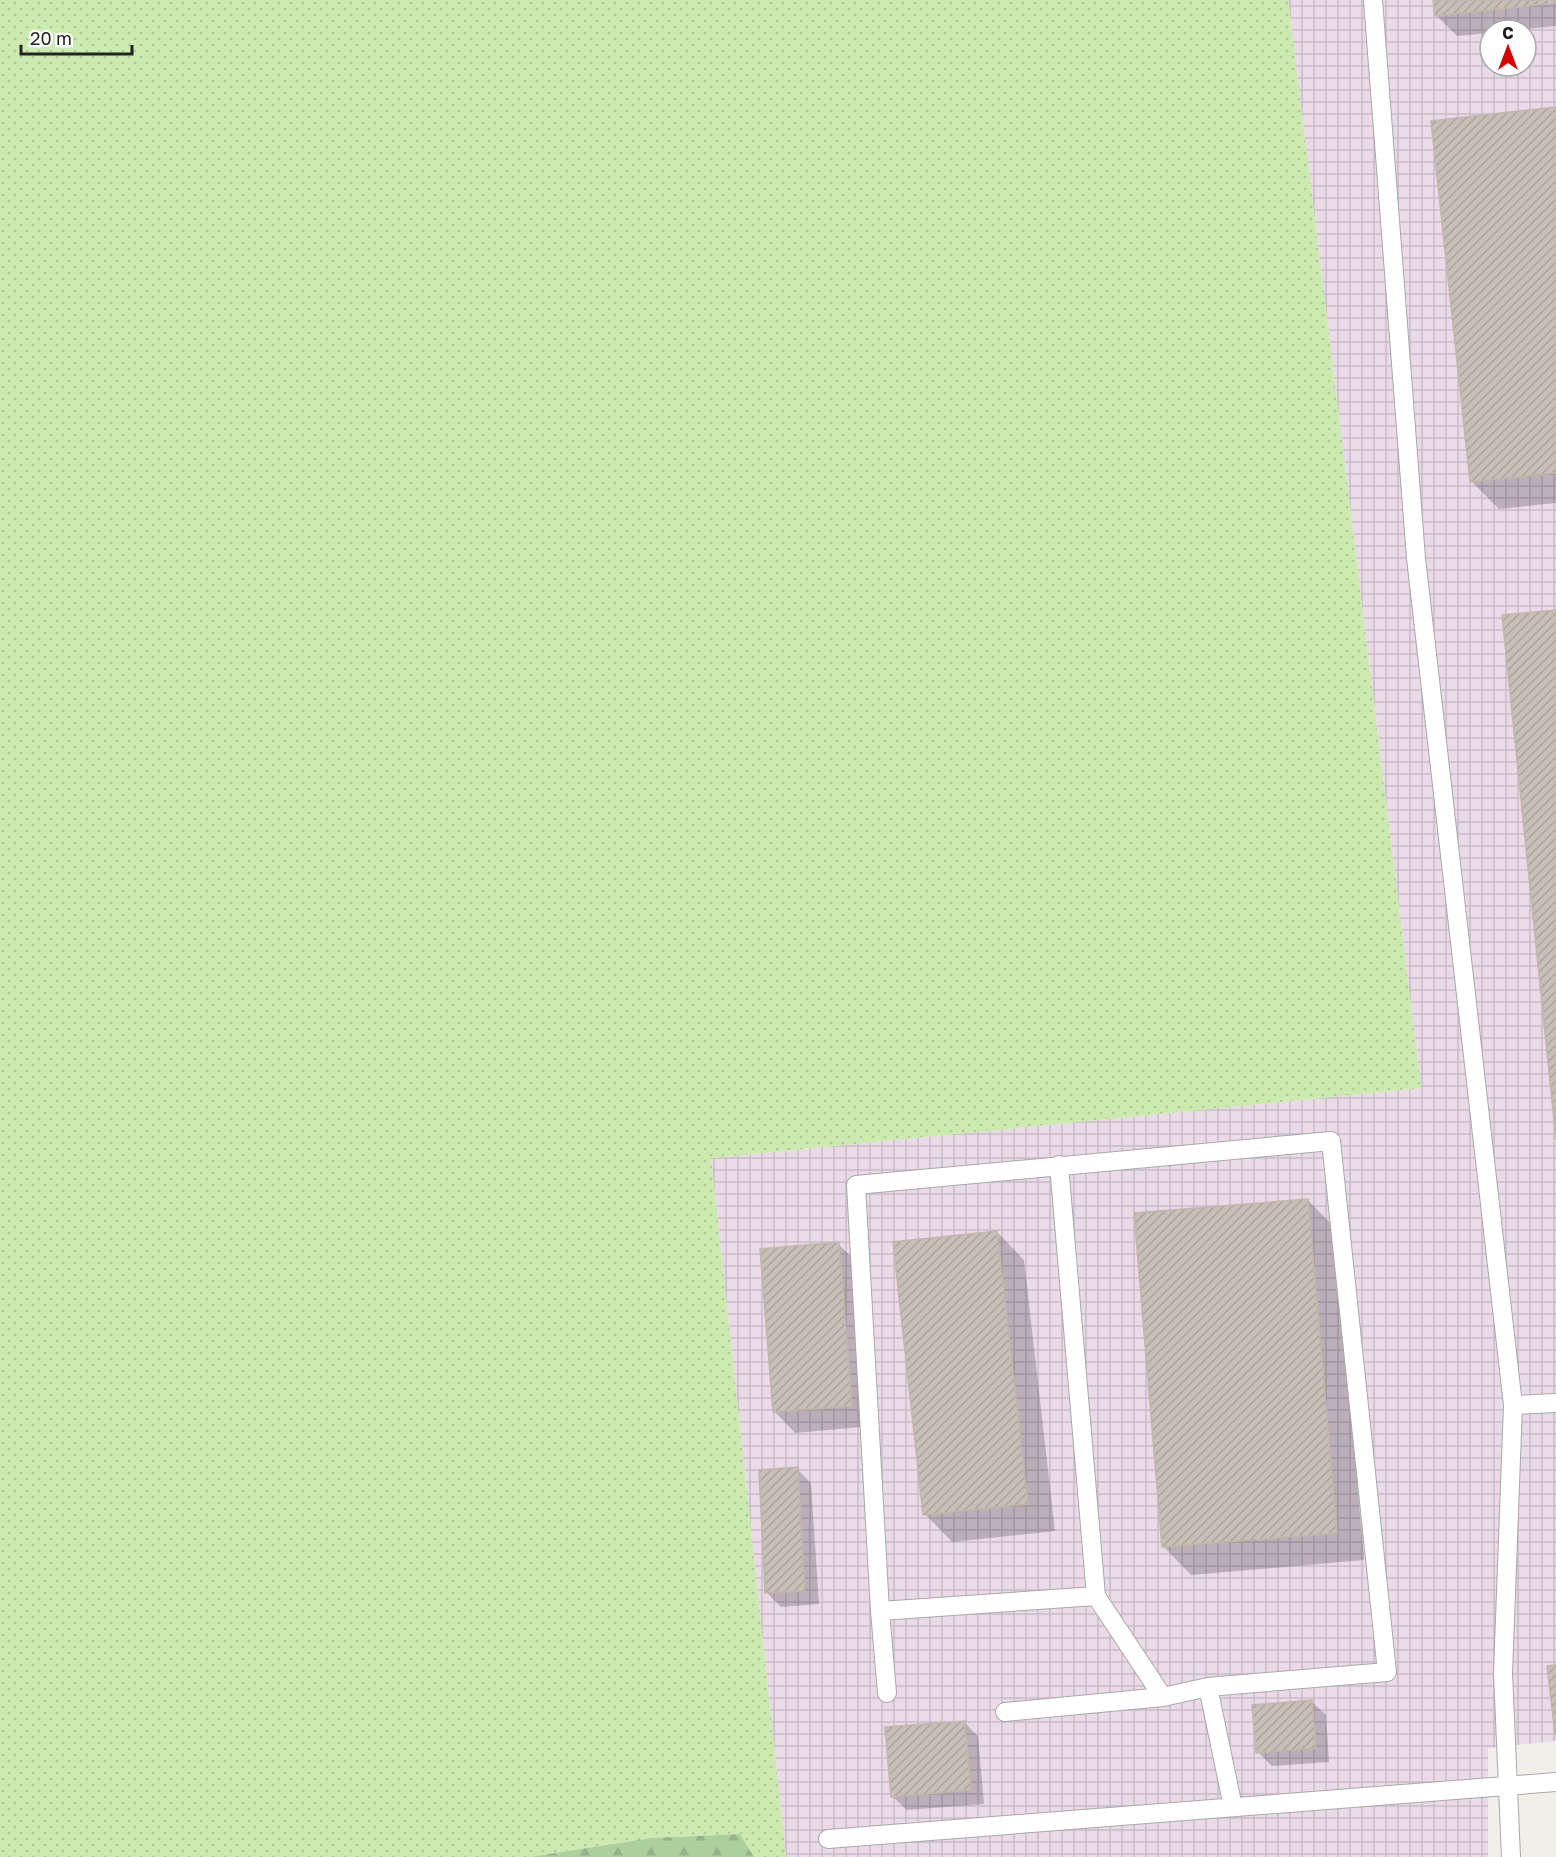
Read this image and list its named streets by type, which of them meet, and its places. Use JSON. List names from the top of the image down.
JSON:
{
  "scale_bar": "20 m",
  "north": "top"
}
